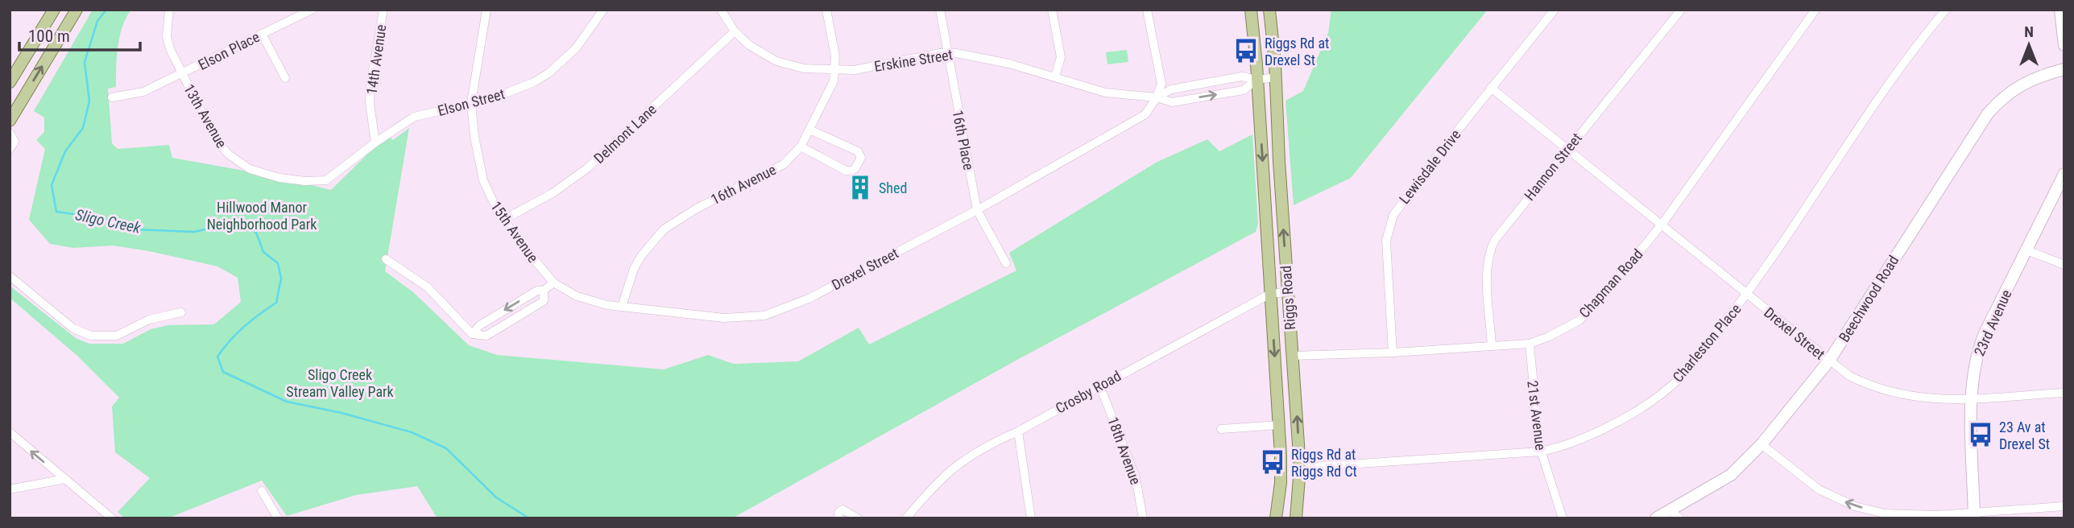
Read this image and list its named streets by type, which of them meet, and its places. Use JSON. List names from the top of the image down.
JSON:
{
  "streets": {
    "main road": ["Riggs Road"],
    "street": [
      "Elson Place",
      "14th Avenue",
      "Erskine Street",
      "Elson Street",
      "13th Avenue",
      "Delmont Lane",
      "16th Place",
      "Lewisdale Drive",
      "Hannon Street",
      "16th Avenue",
      "15th Avenue",
      "Drexel Street",
      "Chapman Road",
      "Beechwood Road",
      "23rd Avenue",
      "Charleston Place",
      "Crosby Road",
      "21st Avenue",
      "18th Avenue"
    ]
  },
  "crossings": [
    ["Elson Place", "13th Avenue"],
    ["14th Avenue", "Elson Street"],
    ["Erskine Street", "Delmont Lane"],
    ["Erskine Street", "16th Place"],
    ["Erskine Street", "16th Avenue"],
    ["Erskine Street", "Drexel Street"],
    ["Elson Street", "13th Avenue"],
    ["Elson Street", "15th Avenue"],
    ["Delmont Lane", "15th Avenue"],
    ["16th Place", "Drexel Street"],
    ["Lewisdale Drive", "Drexel Street"],
    ["Lewisdale Drive", "Chapman Road"],
    ["Hannon Street", "Drexel Street"],
    ["Hannon Street", "Chapman Road"],
    ["16th Avenue", "Drexel Street"],
    ["15th Avenue", "Drexel Street"],
    ["Drexel Street", "Chapman Road"],
    ["Drexel Street", "Riggs Road"],
    ["Drexel Street", "Beechwood Road"],
    ["Drexel Street", "23rd Avenue"],
    ["Drexel Street", "Charleston Place"],
    ["Chapman Road", "Riggs Road"],
    ["Chapman Road", "21st Avenue"],
    ["Riggs Road", "Charleston Place"],
    ["Riggs Road", "Crosby Road"],
    ["Charleston Place", "21st Avenue"],
    ["Crosby Road", "18th Avenue"]
  ],
  "water": ["Sligo Creek"],
  "parks": ["Hillwood Manor Neighborhood Park", "Sligo Creek Stream Valley Park"],
  "places": {
    "bus stop": ["Riggs Rd at Drexel St", "23 Av at Drexel St", "Riggs Rd at Riggs Rd Ct"],
    "building": ["Shed"]
  },
  "scale_bar": "100 m",
  "north": "top"
}
